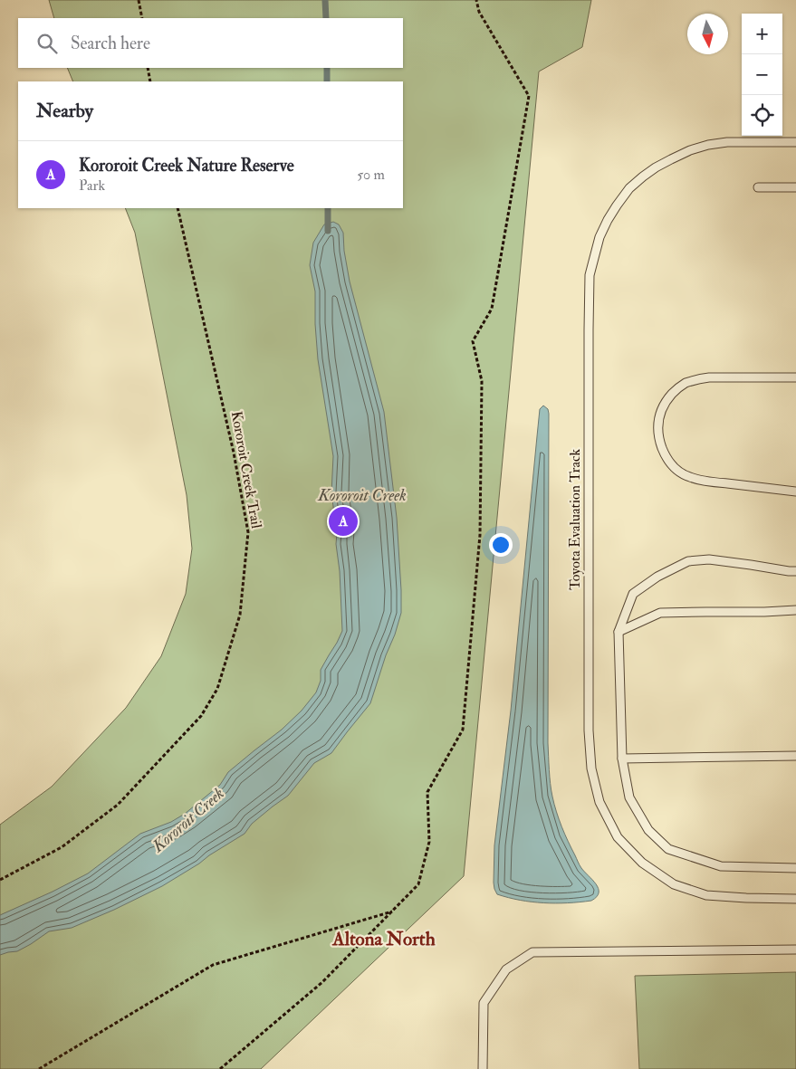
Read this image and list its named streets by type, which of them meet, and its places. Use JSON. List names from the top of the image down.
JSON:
{
  "streets": {
    "lane": ["Toyota Evaluation Track"],
    "path": ["Kororoit Creek Trail"]
  },
  "districts": ["Altona North"],
  "water": ["Kororoit Creek"],
  "north": "bottom",
  "page": {
    "map_buttons": ["+", "−"],
    "search": "Search here",
    "heading": "Nearby",
    "list": [
      {
        "mark": "A",
        "name": "Kororoit Creek Nature Reserve",
        "note": "Park",
        "value": "50 m"
      }
    ],
    "pins": "A"
  }
}
